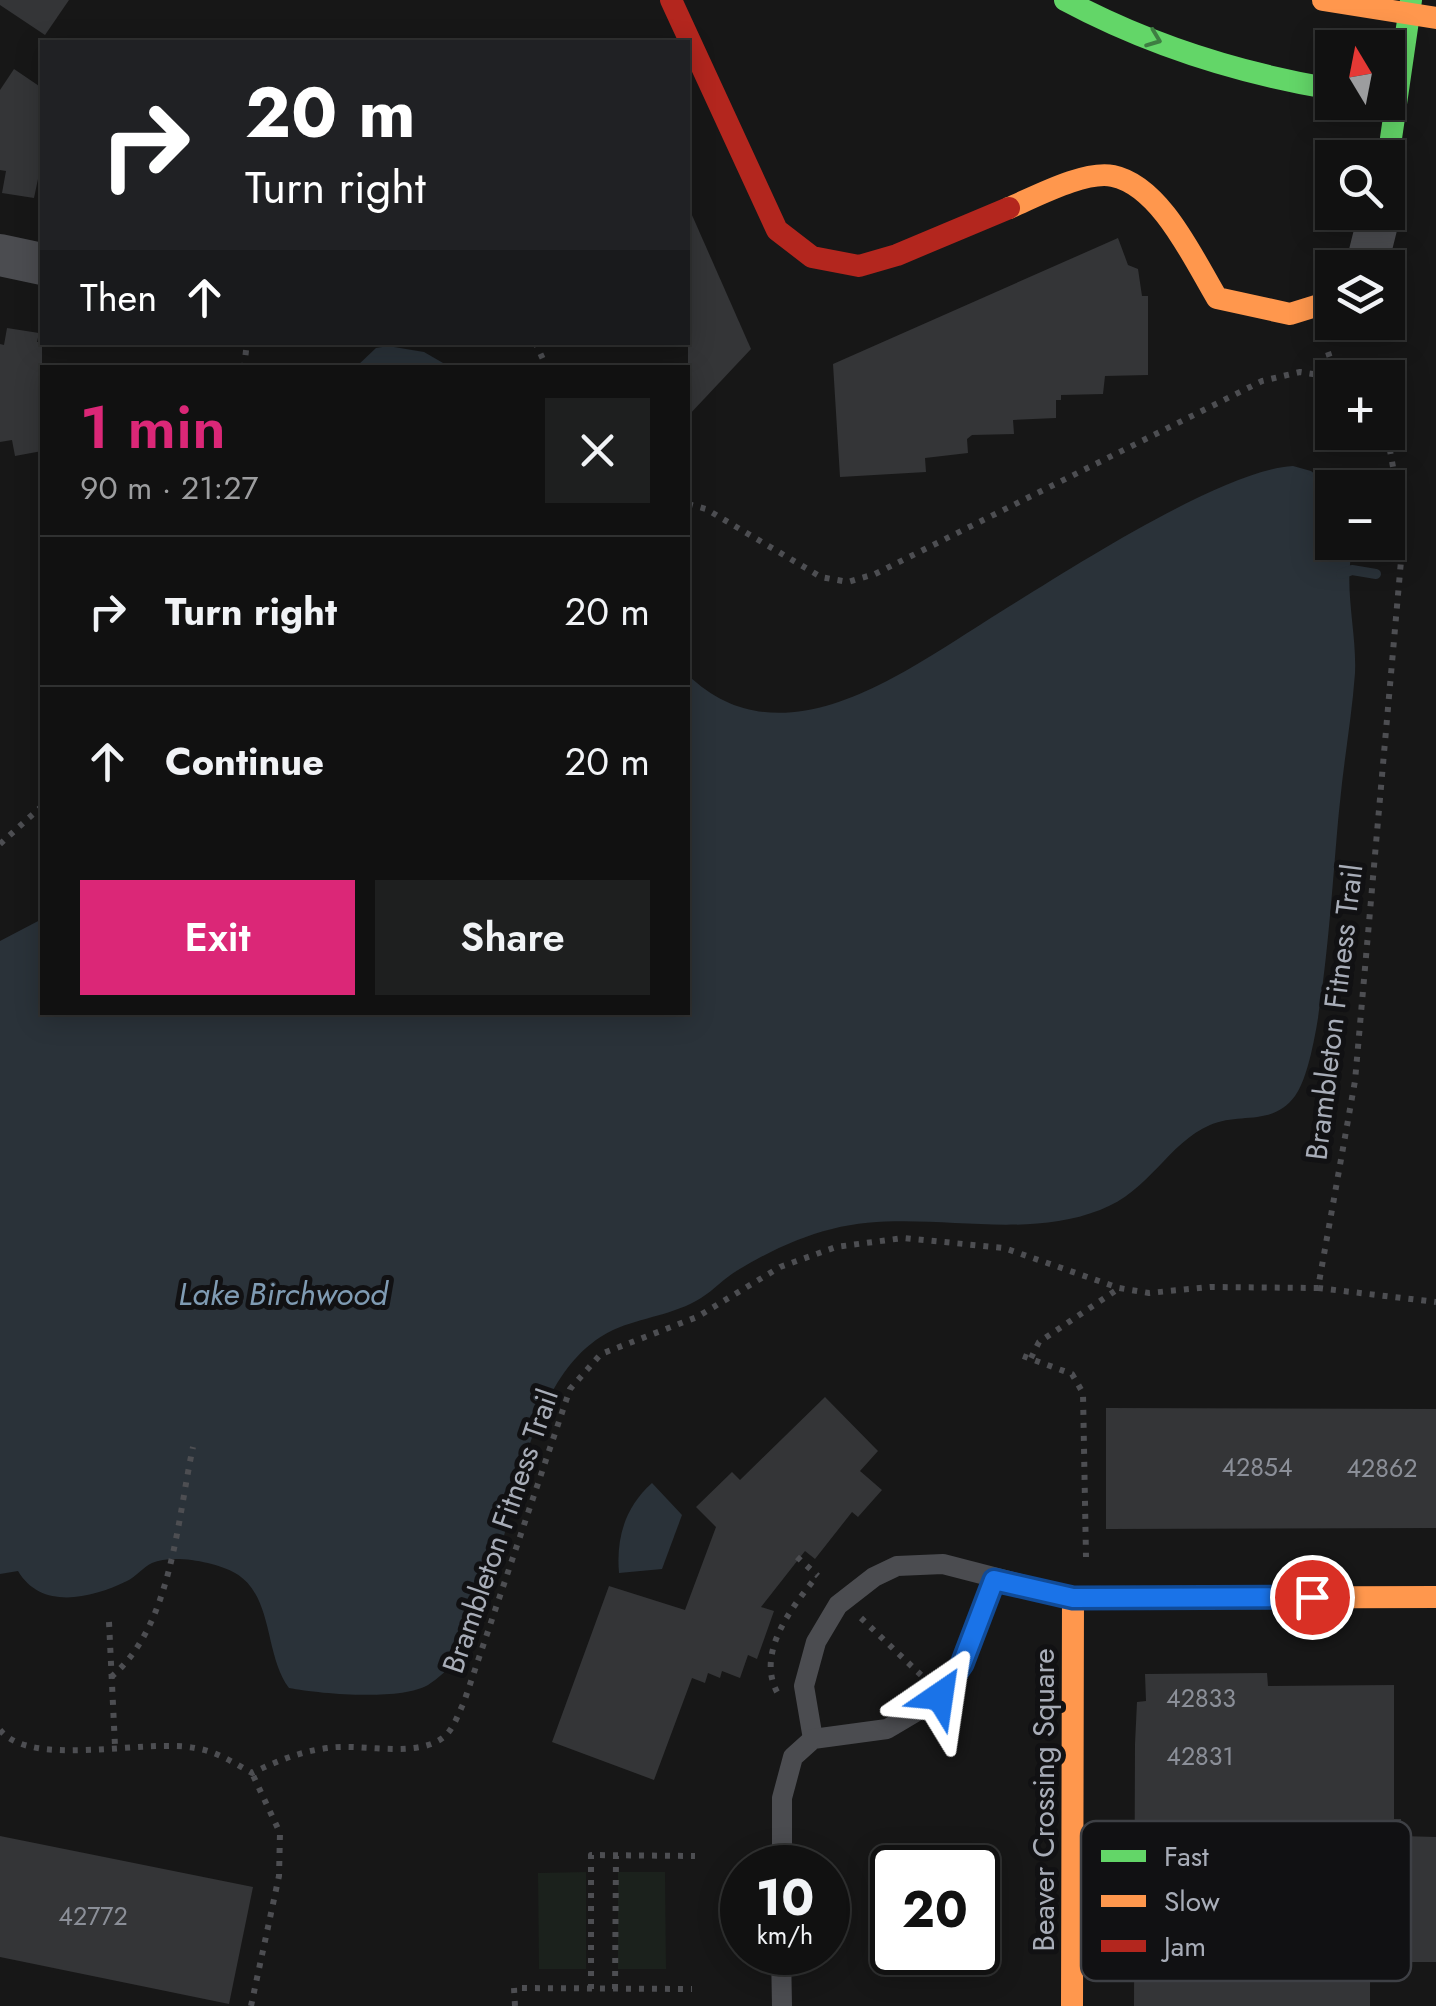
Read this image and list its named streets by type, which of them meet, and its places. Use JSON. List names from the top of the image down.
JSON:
{
  "streets": {
    "street": ["Beaver Crossing Square"],
    "path": ["Brambleton Fitness Trail"]
  },
  "water": ["Lake Birchwood"],
  "house_numbers": [
    "42854",
    "42862",
    "42833",
    "42831",
    "42772"
  ],
  "legend": ["Fast", "Slow", "Jam"],
  "north": "top",
  "page": {
    "map_buttons": ["+", "−"],
    "turn": ["20 m", "Turn right"],
    "then": "Then",
    "heading": ["1 min", "90 m · 21:27"],
    "list": [
      {
        "name": "Turn right",
        "value": "20 m"
      },
      {
        "name": "Continue",
        "value": "20 m"
      }
    ],
    "buttons": ["Exit", "Share"],
    "speed": "10 km/h",
    "limit": "20"
  }
}
